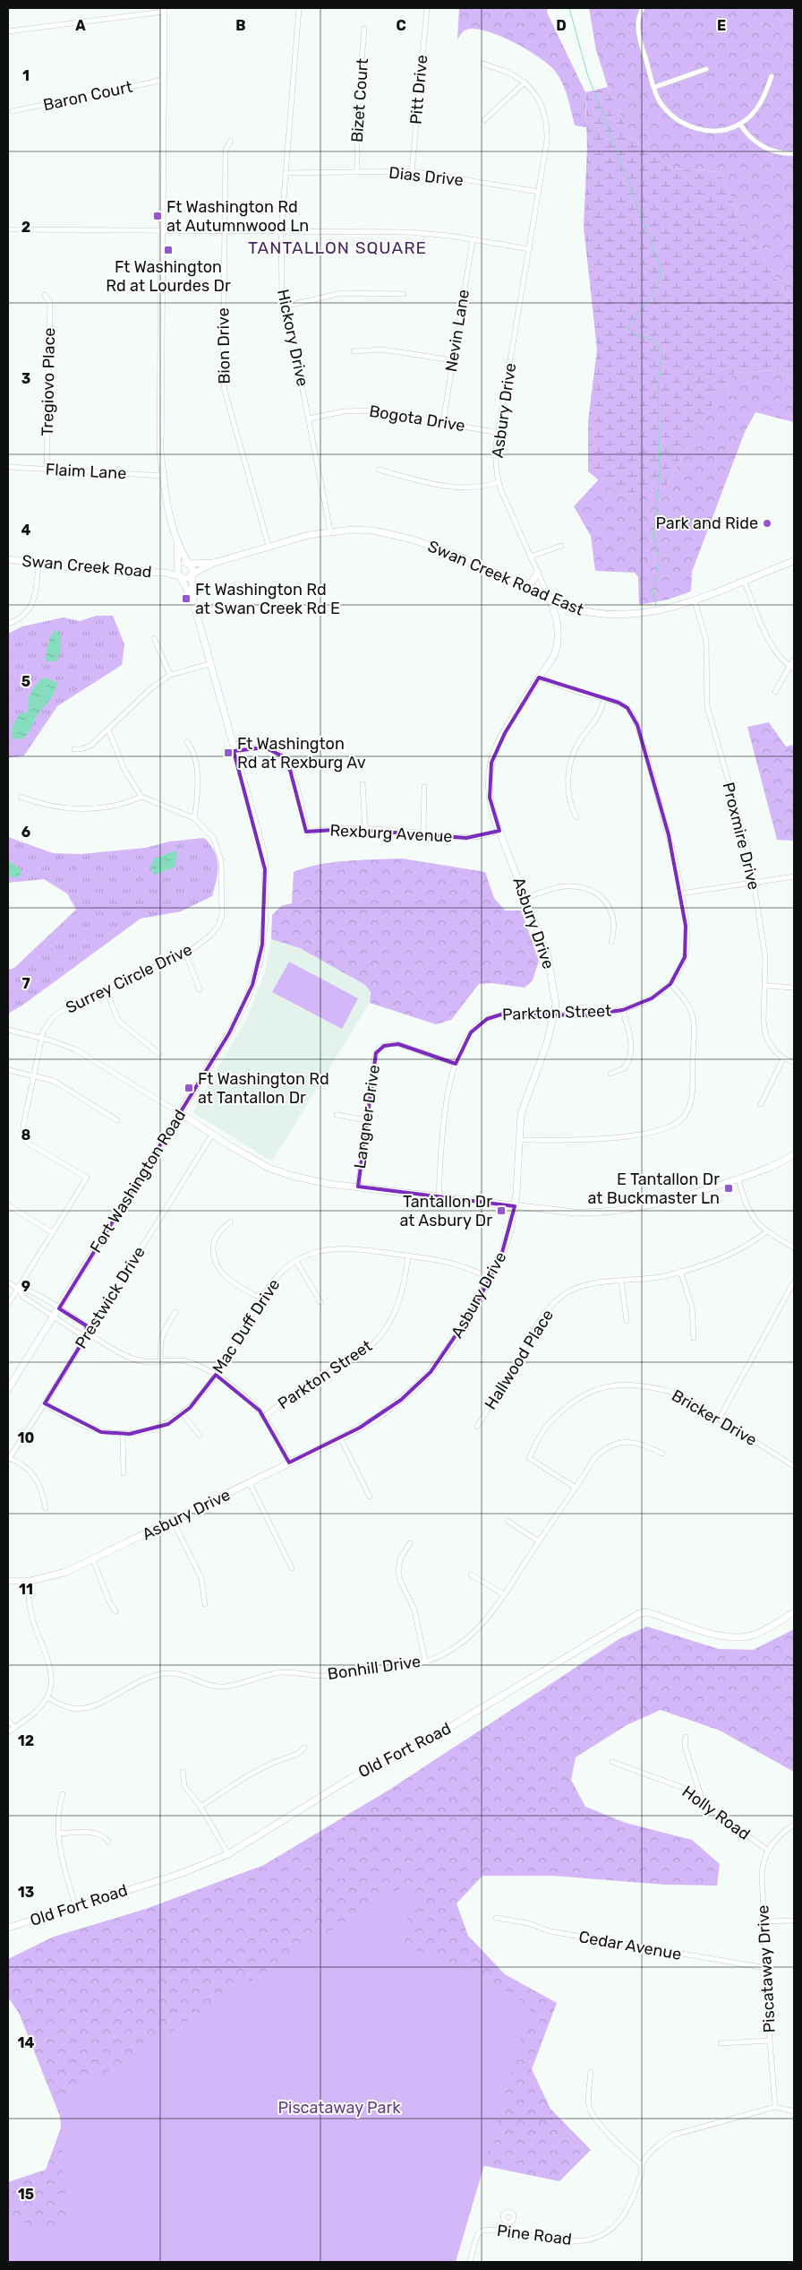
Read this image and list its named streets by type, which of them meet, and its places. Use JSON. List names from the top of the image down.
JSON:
{
  "streets": {
    "main road": [
      "Asbury Drive",
      "Swan Creek Road",
      "Swan Creek Road East",
      "Fort Washington Road",
      "Old Fort Road"
    ],
    "street": [
      "Pitt Drive",
      "Baron Court",
      "Bizet Court",
      "Dias Drive",
      "Nevin Lane",
      "Hickory Drive",
      "Bion Drive",
      "Tregiovo Place",
      "Bogota Drive",
      "Flaim Lane",
      "Rexburg Avenue",
      "Proxmire Drive",
      "Surrey Circle Drive",
      "Parkton Street",
      "Langner Drive",
      "Prestwick Drive",
      "Mac Duff Drive",
      "Hallwood Place",
      "Bricker Drive",
      "Bonhill Drive",
      "Holly Road",
      "Cedar Avenue",
      "Piscataway Drive",
      "Pine Road"
    ]
  },
  "crossings": [
    ["Pitt Drive", "Dias Drive"],
    ["Bizet Court", "Dias Drive"],
    ["Dias Drive", "Hickory Drive"],
    ["Dias Drive", "Asbury Drive"],
    ["Nevin Lane", "Bogota Drive"],
    ["Hickory Drive", "Bogota Drive"],
    ["Hickory Drive", "Swan Creek Road East"],
    ["Bion Drive", "Swan Creek Road East"],
    ["Tregiovo Place", "Flaim Lane"],
    ["Asbury Drive", "Bogota Drive"],
    ["Asbury Drive", "Swan Creek Road East"],
    ["Asbury Drive", "Rexburg Avenue"],
    ["Asbury Drive", "Parkton Street"],
    ["Asbury Drive", "Mac Duff Drive"],
    ["Swan Creek Road", "Swan Creek Road East"],
    ["Swan Creek Road", "Fort Washington Road"],
    ["Swan Creek Road East", "Proxmire Drive"],
    ["Swan Creek Road East", "Fort Washington Road"],
    ["Rexburg Avenue", "Fort Washington Road"],
    ["Parkton Street", "Langner Drive"],
    ["Parkton Street", "Mac Duff Drive"],
    ["Prestwick Drive", "Mac Duff Drive"],
    ["Bricker Drive", "Bonhill Drive"],
    ["Holly Road", "Piscataway Drive"],
    ["Cedar Avenue", "Piscataway Drive"],
    ["Piscataway Drive", "Pine Road"]
  ],
  "districts": ["TANTALLON SQUARE"],
  "parks": ["Piscataway Park"],
  "places": {
    "transit": [
      "Ft Washington Rd at Autumnwood Ln",
      "Ft Washington Rd at Lourdes Dr",
      "Ft Washington Rd at Swan Creek Rd E",
      "Ft Washington Rd at Rexburg Av",
      "Ft Washington Rd at Tantallon Dr",
      "E Tantallon Dr at Buckmaster Ln",
      "Tantallon Dr at Asbury Dr"
    ],
    "other": ["Park and Ride"]
  },
  "grid": {
    "columns": [
      "A",
      "B",
      "C",
      "D",
      "E"
    ],
    "rows": [
      "1",
      "2",
      "3",
      "4",
      "5",
      "6",
      "7",
      "8",
      "9",
      "10",
      "11",
      "12",
      "13",
      "14",
      "15"
    ]
  }
}
